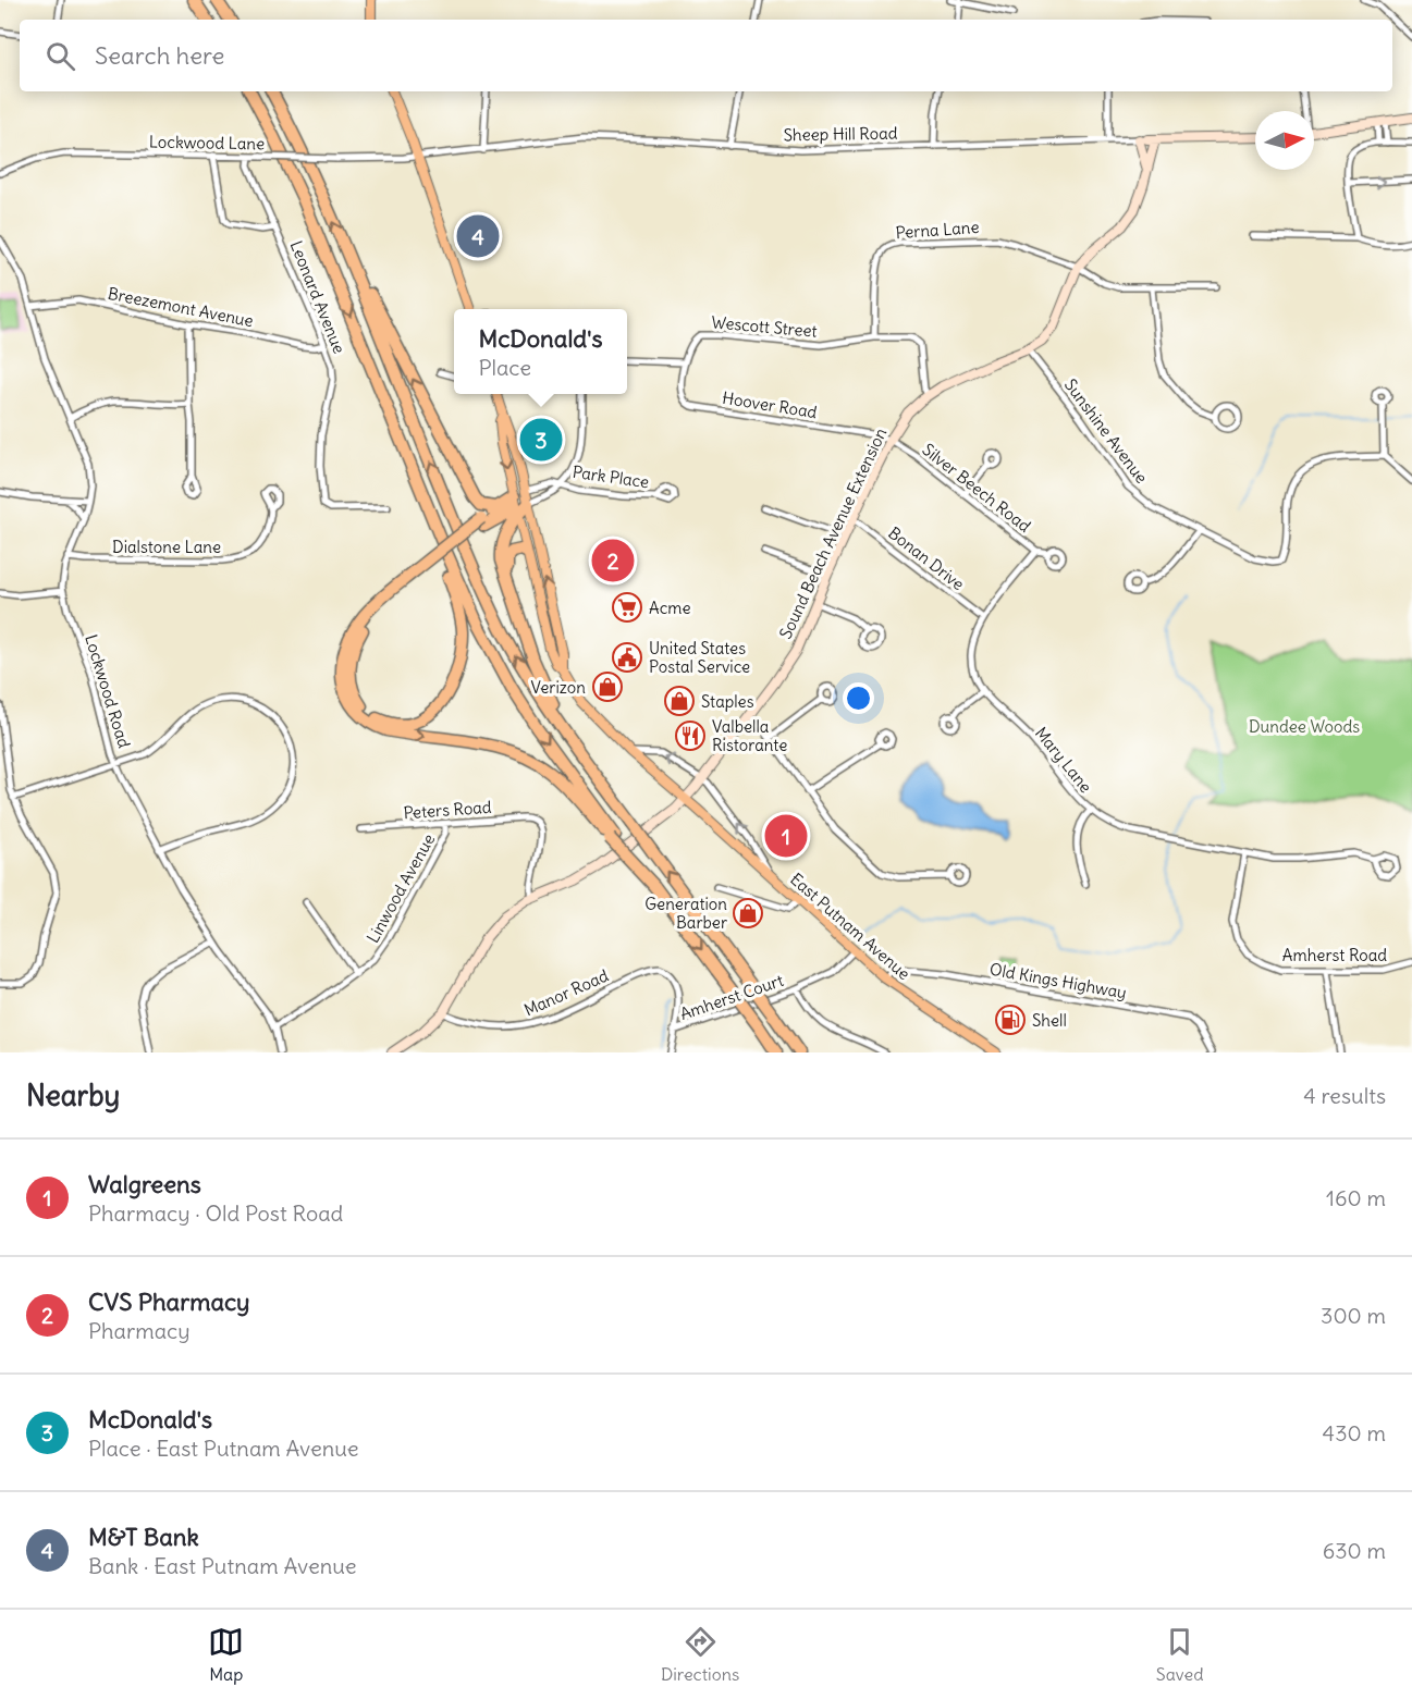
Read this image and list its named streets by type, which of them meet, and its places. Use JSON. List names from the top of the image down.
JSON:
{
  "streets": {
    "main road": ["East Putnam Avenue"],
    "street": [
      "Sheep Hill Road",
      "Lockwood Lane",
      "Perna Lane",
      "Leonard Avenue",
      "Breezemont Avenue",
      "Wescott Street",
      "Hoover Road",
      "Sunshine Avenue",
      "Park Place",
      "Silver Beech Road",
      "Sound Beach Avenue Extension",
      "Dialstone Lane",
      "Bonan Drive",
      "Lockwood Road",
      "Mary Lane",
      "Peters Road",
      "Linwood Avenue",
      "Amherst Road",
      "Old Kings Highway",
      "Manor Road",
      "Amherst Court"
    ]
  },
  "crossings": [
    ["Sheep Hill Road", "Lockwood Lane"],
    ["Sheep Hill Road", "Sound Beach Avenue Extension"],
    ["Lockwood Lane", "Leonard Avenue"],
    ["Perna Lane", "Wescott Street"],
    ["Perna Lane", "Sound Beach Avenue Extension"],
    ["Leonard Avenue", "Breezemont Avenue"],
    ["Breezemont Avenue", "Lockwood Road"],
    ["Wescott Street", "Hoover Road"],
    ["Wescott Street", "Sound Beach Avenue Extension"],
    ["Hoover Road", "Silver Beech Road"],
    ["Hoover Road", "Sound Beach Avenue Extension"],
    ["Sunshine Avenue", "Sound Beach Avenue Extension"],
    ["Park Place", "East Putnam Avenue"],
    ["Silver Beech Road", "Sound Beach Avenue Extension"],
    ["Silver Beech Road", "Mary Lane"],
    ["Sound Beach Avenue Extension", "Bonan Drive"],
    ["Sound Beach Avenue Extension", "Peters Road"],
    ["Sound Beach Avenue Extension", "East Putnam Avenue"],
    ["Sound Beach Avenue Extension", "Manor Road"],
    ["Dialstone Lane", "Lockwood Road"],
    ["Bonan Drive", "Mary Lane"],
    ["Lockwood Road", "Linwood Avenue"],
    ["Mary Lane", "Amherst Road"],
    ["Peters Road", "Linwood Avenue"],
    ["East Putnam Avenue", "Old Kings Highway"],
    ["East Putnam Avenue", "Amherst Court"],
    ["Manor Road", "Amherst Court"]
  ],
  "parks": ["Dundee Woods"],
  "places": {
    "supermarket": ["Acme"],
    "public building": ["United States Postal Service"],
    "shop": ["Verizon", "Staples", "Generation Barber"],
    "restaurant": ["Valbella Ristorante"],
    "fuel station": ["Shell"]
  },
  "north": "right",
  "page": {
    "search": "Search here",
    "pins": [
      "4",
      "3",
      "2",
      "1"
    ],
    "popup": ["McDonald's", "Place"],
    "heading": ["Nearby", "4 results"],
    "list": [
      {
        "mark": "1",
        "name": "Walgreens",
        "note": "Pharmacy · Old Post Road",
        "value": "160 m"
      },
      {
        "mark": "2",
        "name": "CVS Pharmacy",
        "note": "Pharmacy",
        "value": "300 m"
      },
      {
        "mark": "3",
        "name": "McDonald's",
        "note": "Place · East Putnam Avenue",
        "value": "430 m"
      },
      {
        "mark": "4",
        "name": "M&T Bank",
        "note": "Bank · East Putnam Avenue",
        "value": "630 m"
      }
    ],
    "nav": ["Map", "Directions", "Saved"]
  }
}
